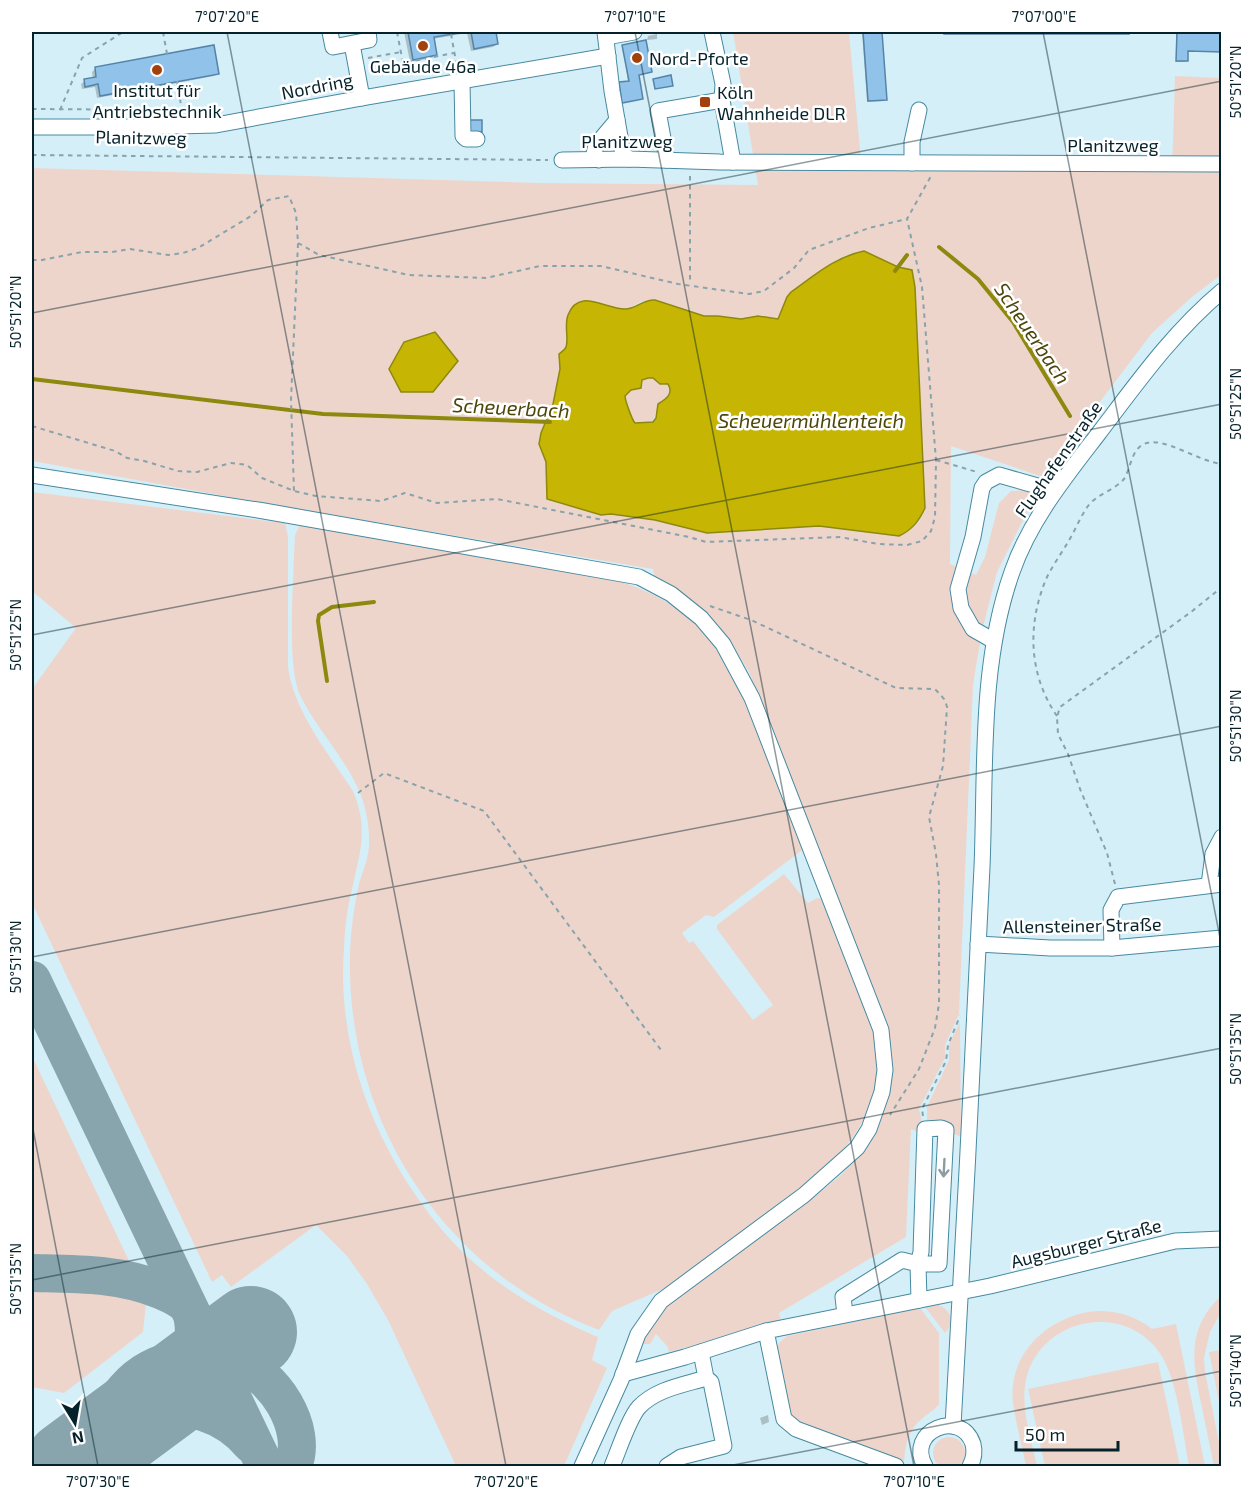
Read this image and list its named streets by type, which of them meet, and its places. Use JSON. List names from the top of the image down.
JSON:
{
  "streets": {
    "street": [
      "Nordring",
      "Planitzweg",
      "Flughafenstraße",
      "Allensteiner Straße",
      "Augsburger Straße"
    ]
  },
  "crossings": [
    ["Flughafenstraße", "Allensteiner Straße"],
    ["Flughafenstraße", "Augsburger Straße"]
  ],
  "water": ["Scheuerbach", "Scheuermühlenteich"],
  "places": {
    "other": ["Gebäude 46a", "Nord-Pforte", "Institut für Antriebstechnik"],
    "transit": ["Köln Wahnheide DLR"]
  },
  "scale_bar": "50 m",
  "north": "bottom",
  "coordinates": [
    "7°07'20\"E",
    "7°07'10\"E",
    "7°07'00\"E",
    "50°51'20\"N",
    "50°51'25\"N",
    "50°51'30\"N",
    "50°51'35\"N",
    "50°51'40\"N",
    "7°07'30\"E"
  ]
}
